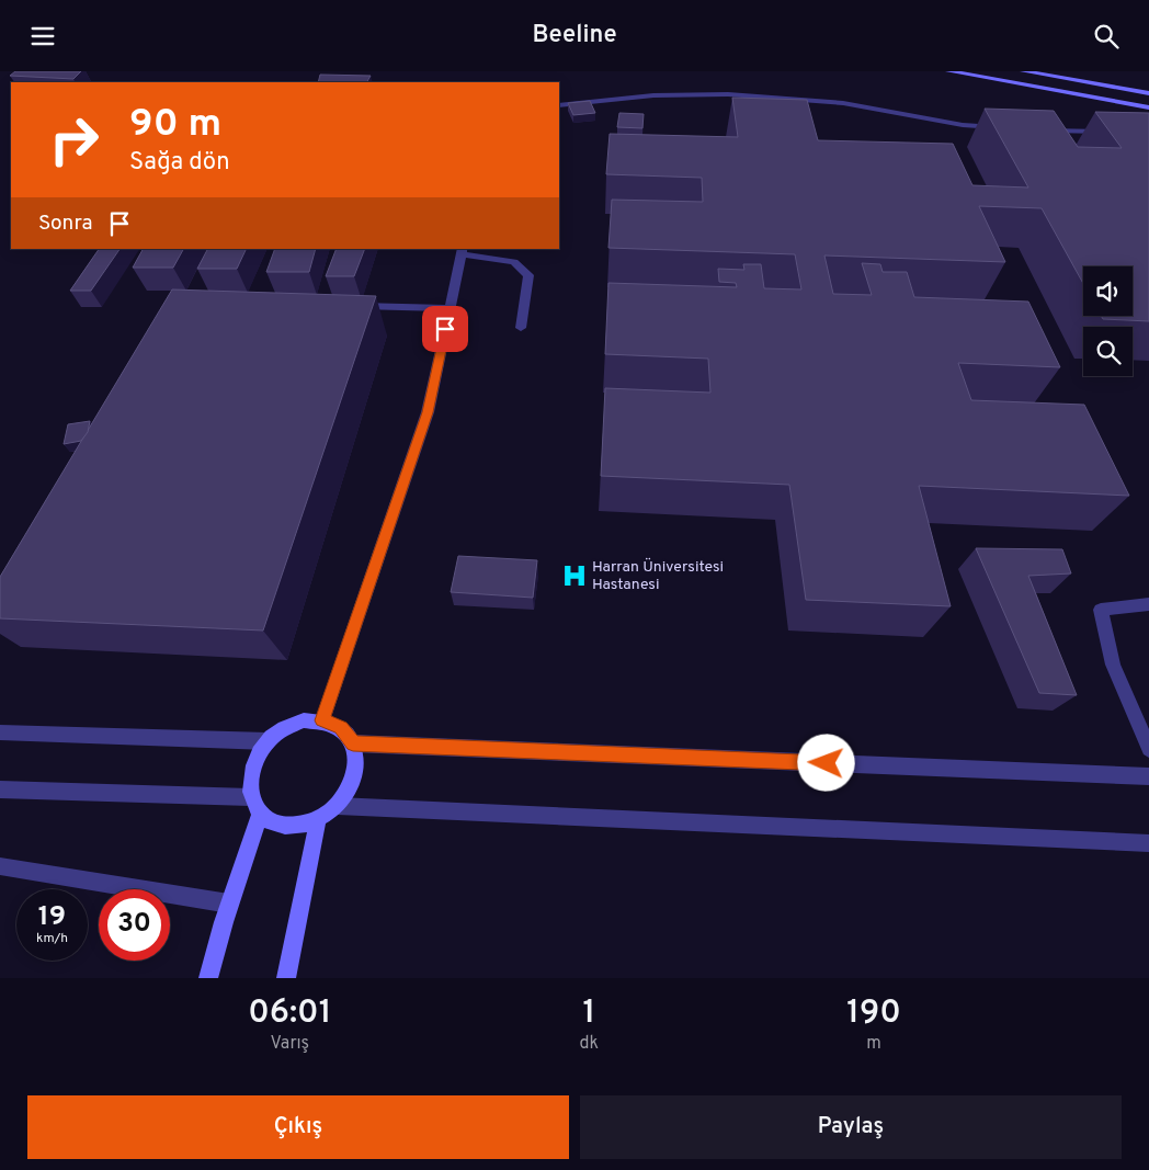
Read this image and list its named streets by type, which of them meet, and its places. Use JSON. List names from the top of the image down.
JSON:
{
  "places": {
    "hospital": ["Harran Üniversitesi Hastanesi"]
  },
  "page": {
    "header": "Beeline",
    "turn": ["90 m", "Sağa dön"],
    "then": "Sonra",
    "speed": "19 km/h",
    "limit": "30",
    "eta": [
      "06:01",
      "Varış",
      "1",
      "dk",
      "190",
      "m"
    ],
    "buttons": ["Çıkış", "Paylaş"]
  }
}
